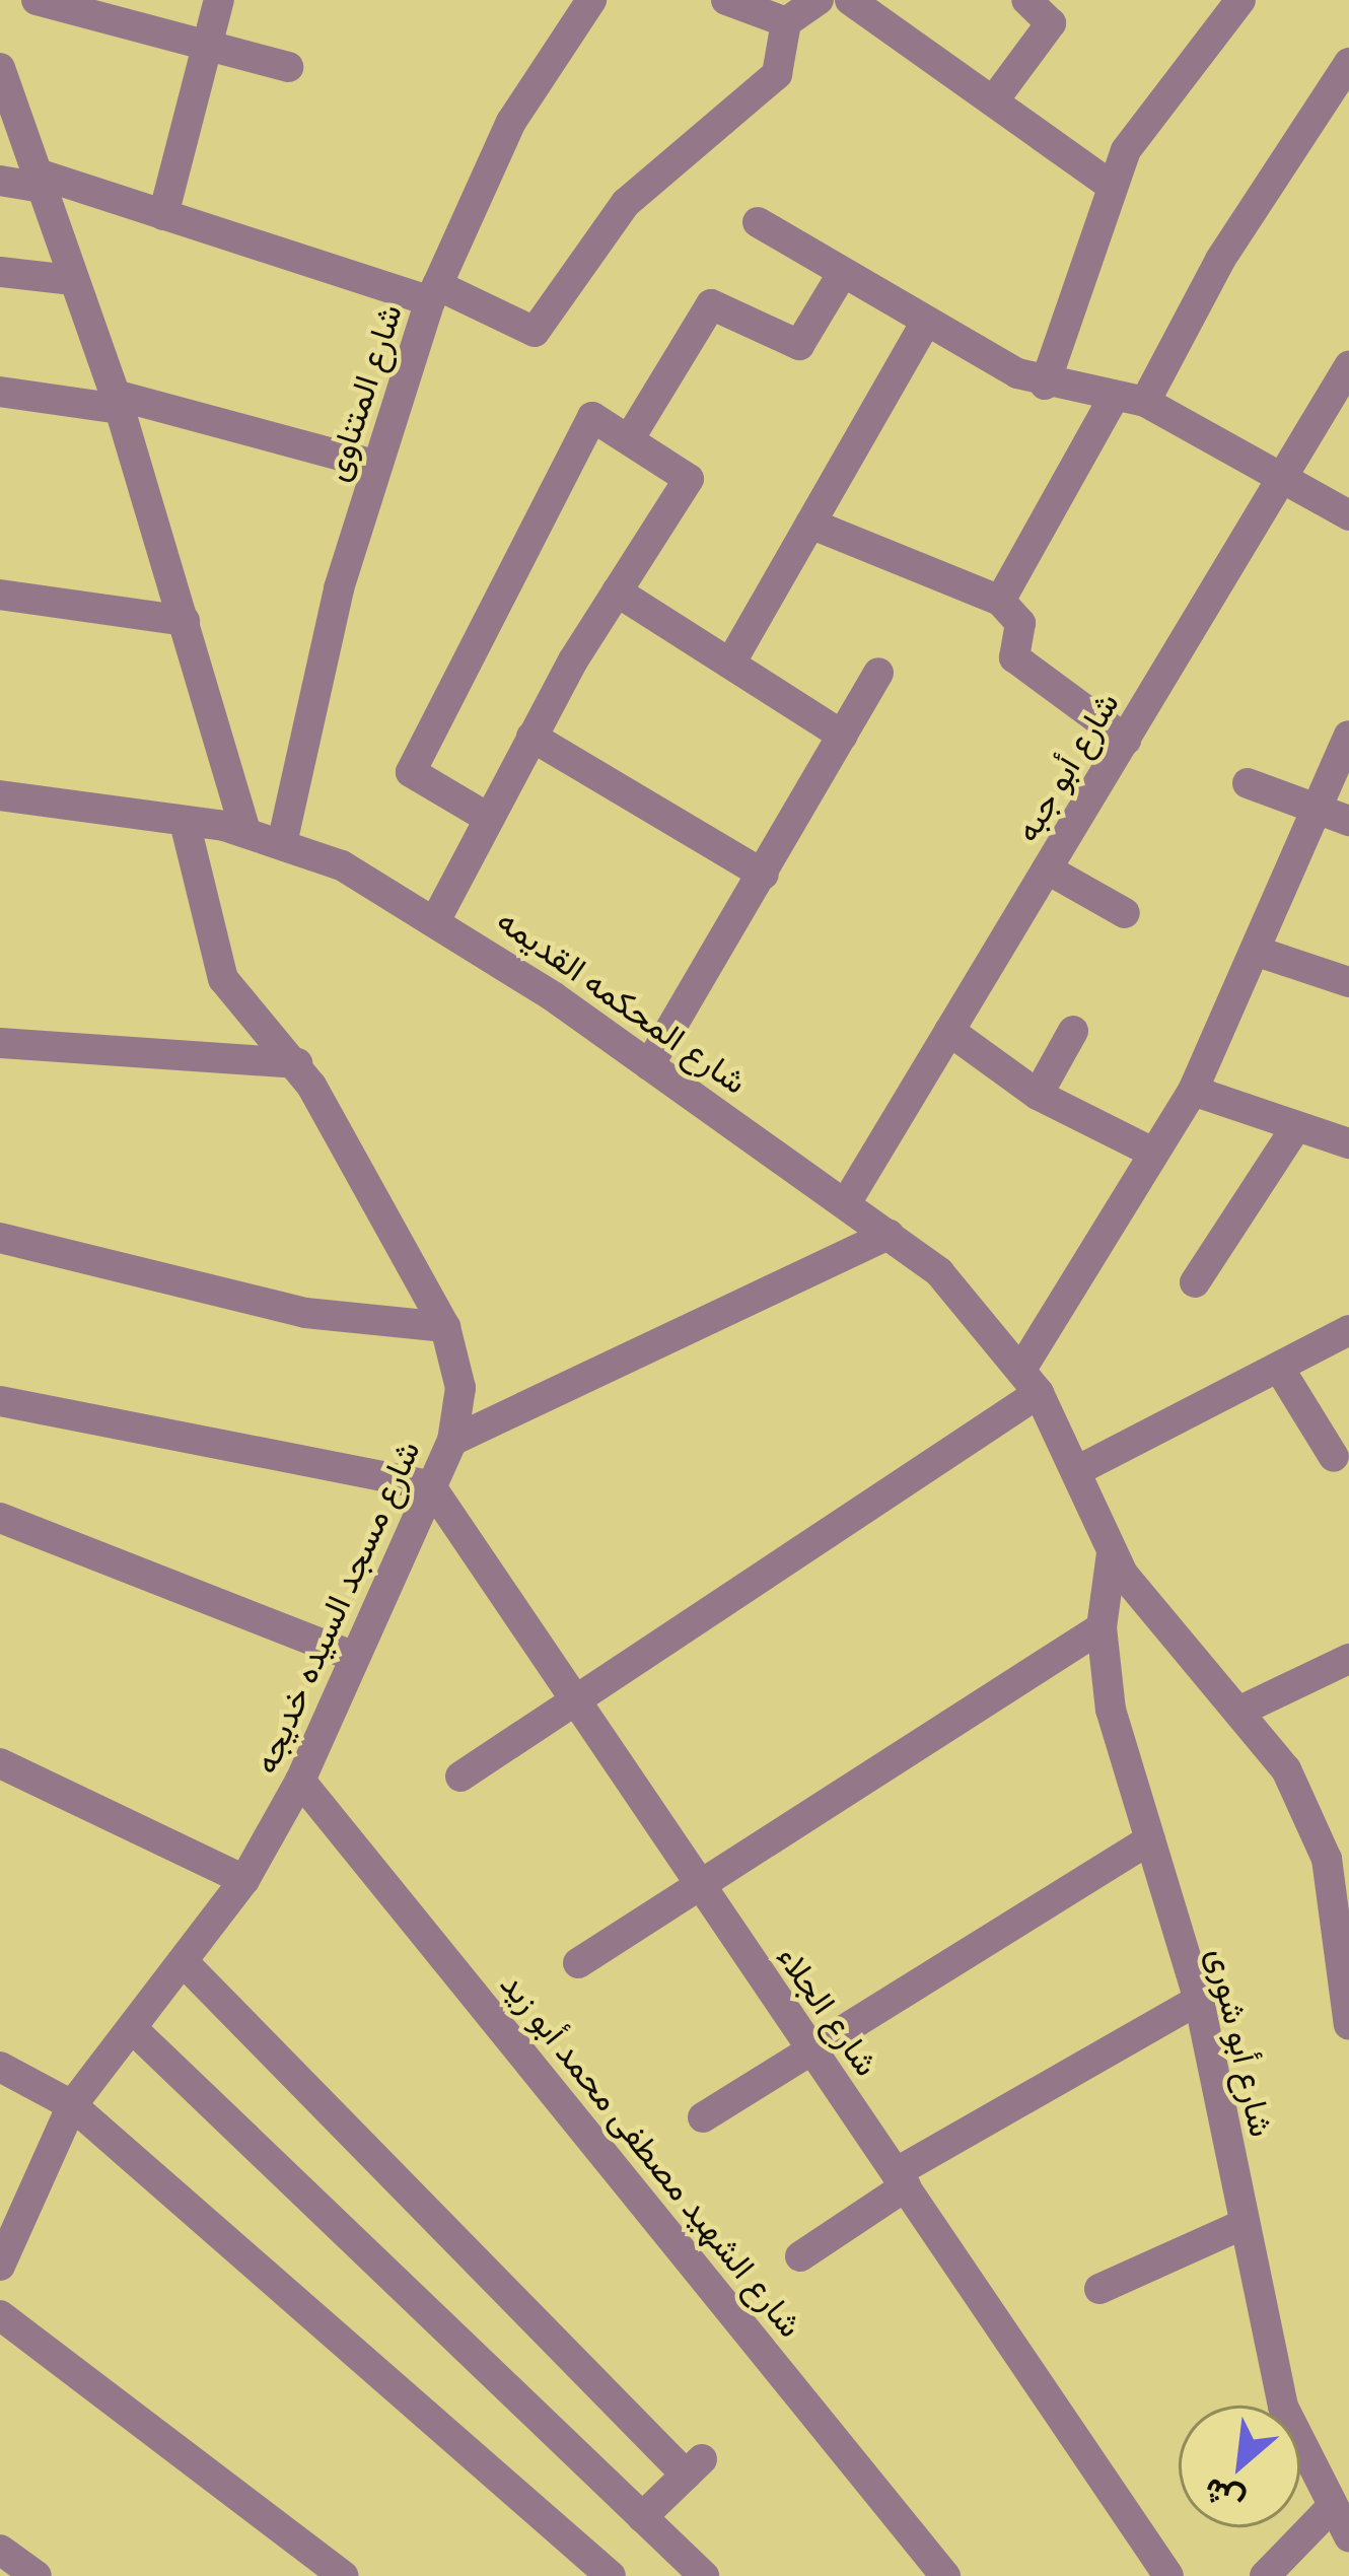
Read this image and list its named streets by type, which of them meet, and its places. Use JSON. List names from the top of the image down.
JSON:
{
  "streets": {
    "street": [
      "شارع المتناوى",
      "شارع أبو جبه",
      "شارع المحكمه القديمه",
      "شارع مسجد السيده خديجه",
      "شارع الجلاء",
      "شارع أبو شورى",
      "شارع الشهيد مصطفى محمد أبو زيد"
    ]
  },
  "crossings": [
    ["شارع المتناوى", "شارع المحكمه القديمه"],
    ["شارع أبو جبه", "شارع المحكمه القديمه"],
    ["شارع المحكمه القديمه", "شارع مسجد السيده خديجه"],
    ["شارع المحكمه القديمه", "شارع أبو شورى"],
    ["شارع مسجد السيده خديجه", "شارع الجلاء"],
    ["شارع مسجد السيده خديجه", "شارع الشهيد مصطفى محمد أبو زيد"]
  ],
  "north": "bottom left"
}
